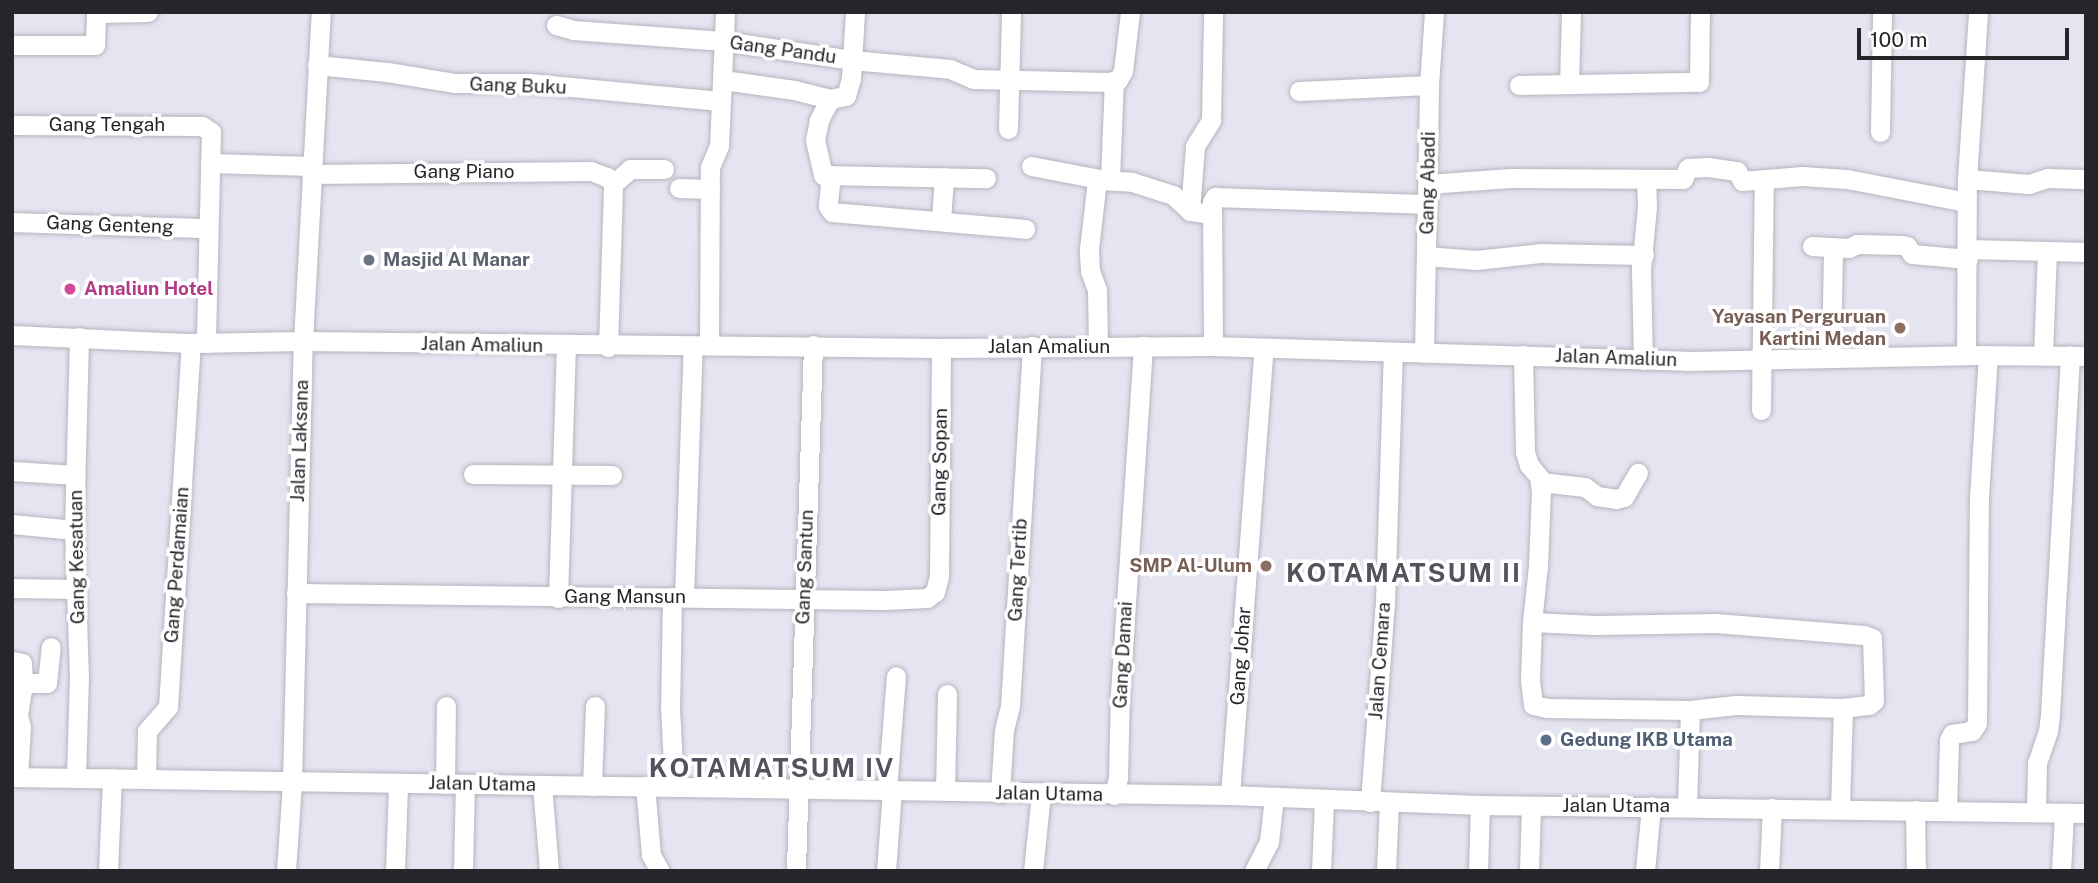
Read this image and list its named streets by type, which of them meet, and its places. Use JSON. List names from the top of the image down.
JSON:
{
  "streets": {
    "street": [
      "Gang Pandu",
      "Gang Buku",
      "Gang Tengah",
      "Gang Piano",
      "Gang Abadi",
      "Gang Genteng",
      "Jalan Amaliun",
      "Jalan Laksana",
      "Gang Sopan",
      "Gang Kesatuan",
      "Gang Perdamaian",
      "Gang Santun",
      "Gang Tertib",
      "Gang Mansun",
      "Gang Damai",
      "Gang Johar",
      "Jalan Cemara",
      "Jalan Utama"
    ]
  },
  "crossings": [
    ["Gang Buku", "Jalan Laksana"],
    ["Gang Tengah", "Gang Perdamaian"],
    ["Gang Piano", "Jalan Laksana"],
    ["Gang Piano", "Gang Perdamaian"],
    ["Gang Abadi", "Jalan Amaliun"],
    ["Gang Genteng", "Gang Perdamaian"],
    ["Jalan Amaliun", "Jalan Laksana"],
    ["Jalan Amaliun", "Gang Sopan"],
    ["Jalan Amaliun", "Gang Kesatuan"],
    ["Jalan Amaliun", "Gang Perdamaian"],
    ["Jalan Amaliun", "Gang Santun"],
    ["Jalan Amaliun", "Gang Tertib"],
    ["Jalan Amaliun", "Gang Damai"],
    ["Jalan Amaliun", "Gang Johar"],
    ["Jalan Amaliun", "Jalan Cemara"],
    ["Jalan Laksana", "Gang Mansun"],
    ["Jalan Laksana", "Jalan Utama"],
    ["Gang Sopan", "Gang Mansun"],
    ["Gang Kesatuan", "Jalan Utama"],
    ["Gang Perdamaian", "Jalan Utama"],
    ["Gang Santun", "Gang Mansun"],
    ["Gang Santun", "Jalan Utama"],
    ["Gang Tertib", "Jalan Utama"],
    ["Gang Damai", "Jalan Utama"],
    ["Gang Johar", "Jalan Utama"],
    ["Jalan Cemara", "Jalan Utama"]
  ],
  "districts": ["KOTAMATSUM II", "KOTAMATSUM IV"],
  "places": [
    "Masjid Al Manar",
    "Amaliun Hotel",
    "Yayasan Perguruan Kartini Medan",
    "SMP Al-Ulum",
    "Gedung IKB Utama"
  ],
  "scale_bar": "100 m"
}
